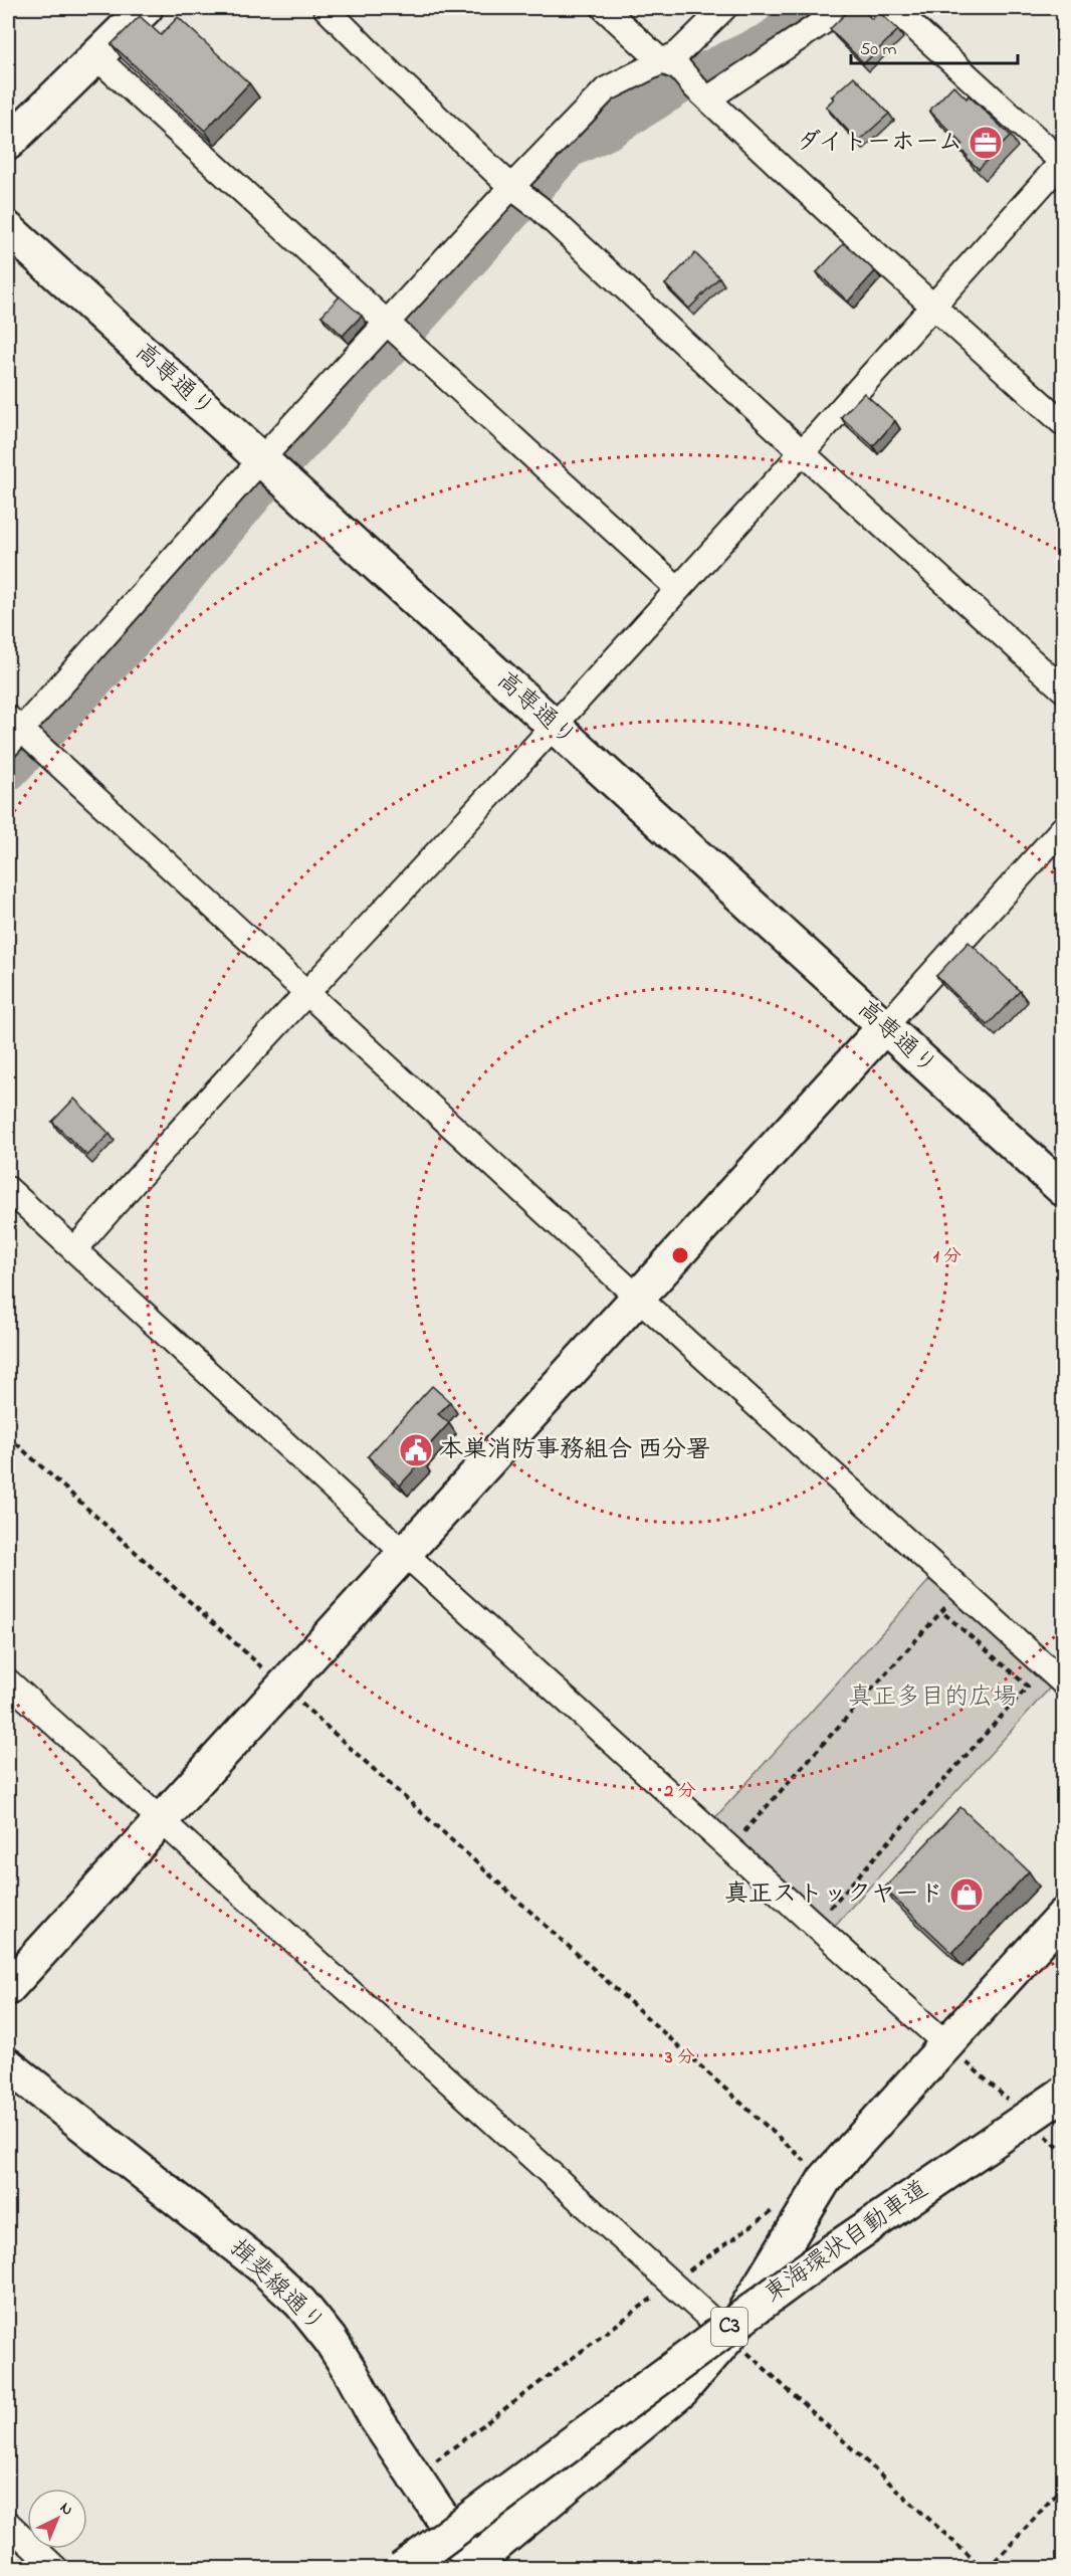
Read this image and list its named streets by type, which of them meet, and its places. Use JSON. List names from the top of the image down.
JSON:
{
  "streets": {
    "main road": [
      "高専通り",
      "東海環状自動車道",
      "揖斐線通り",
      "C3"
    ]
  },
  "parks": ["真正多目的広場"],
  "places": {
    "office": ["ダイトーホーム"],
    "public building": ["本巣消防事務組合 西分署"],
    "shop": ["真正ストックヤード"]
  },
  "scale_bar": "50 m",
  "north": "top right",
  "rings": ["1 分", "2 分", "3 分"]
}
